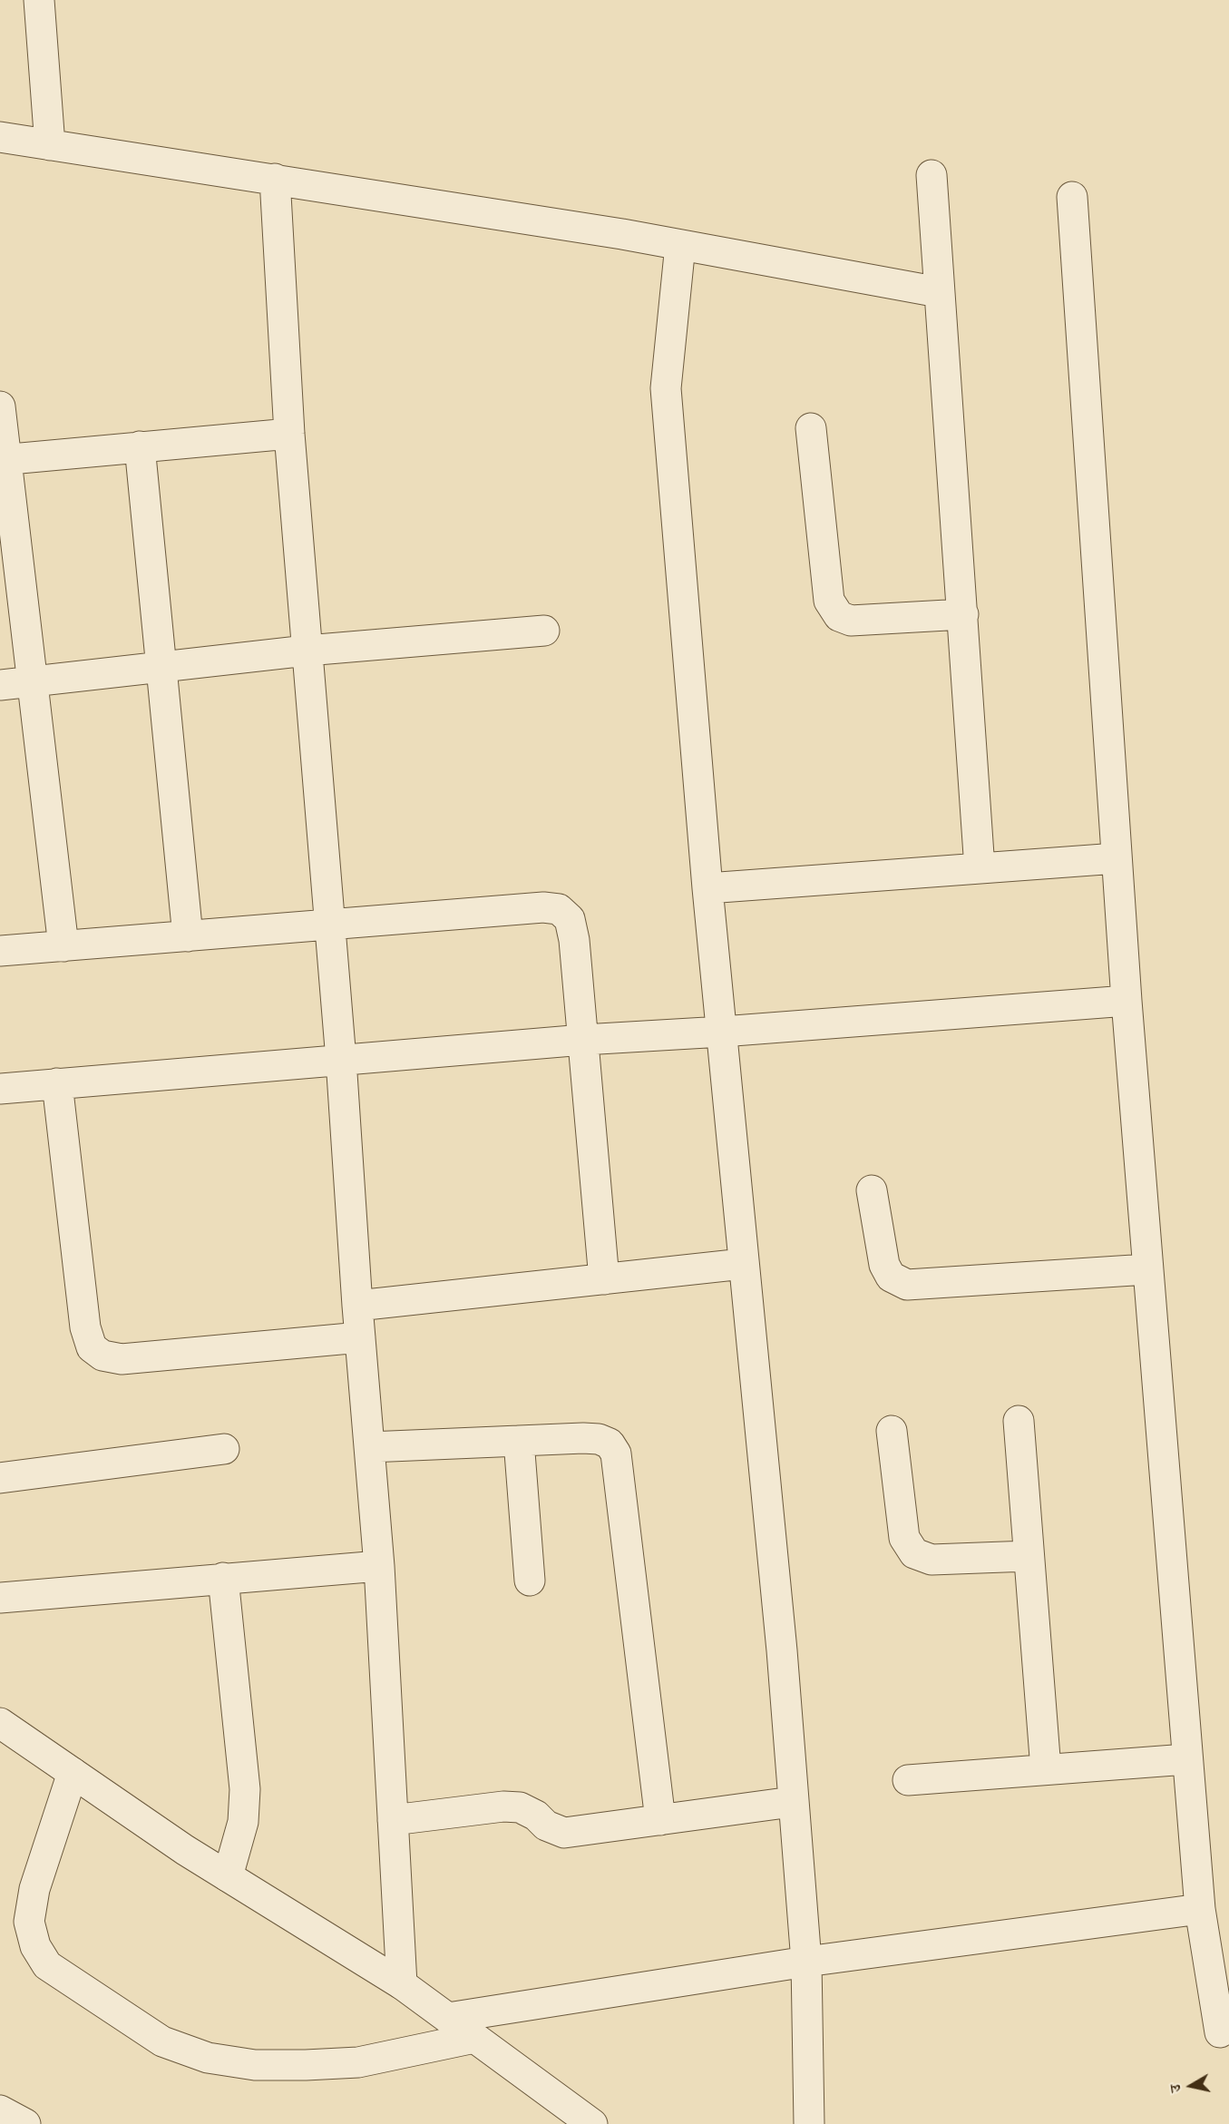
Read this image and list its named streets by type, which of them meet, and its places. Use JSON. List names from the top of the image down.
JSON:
{
  "north": "left"
}
